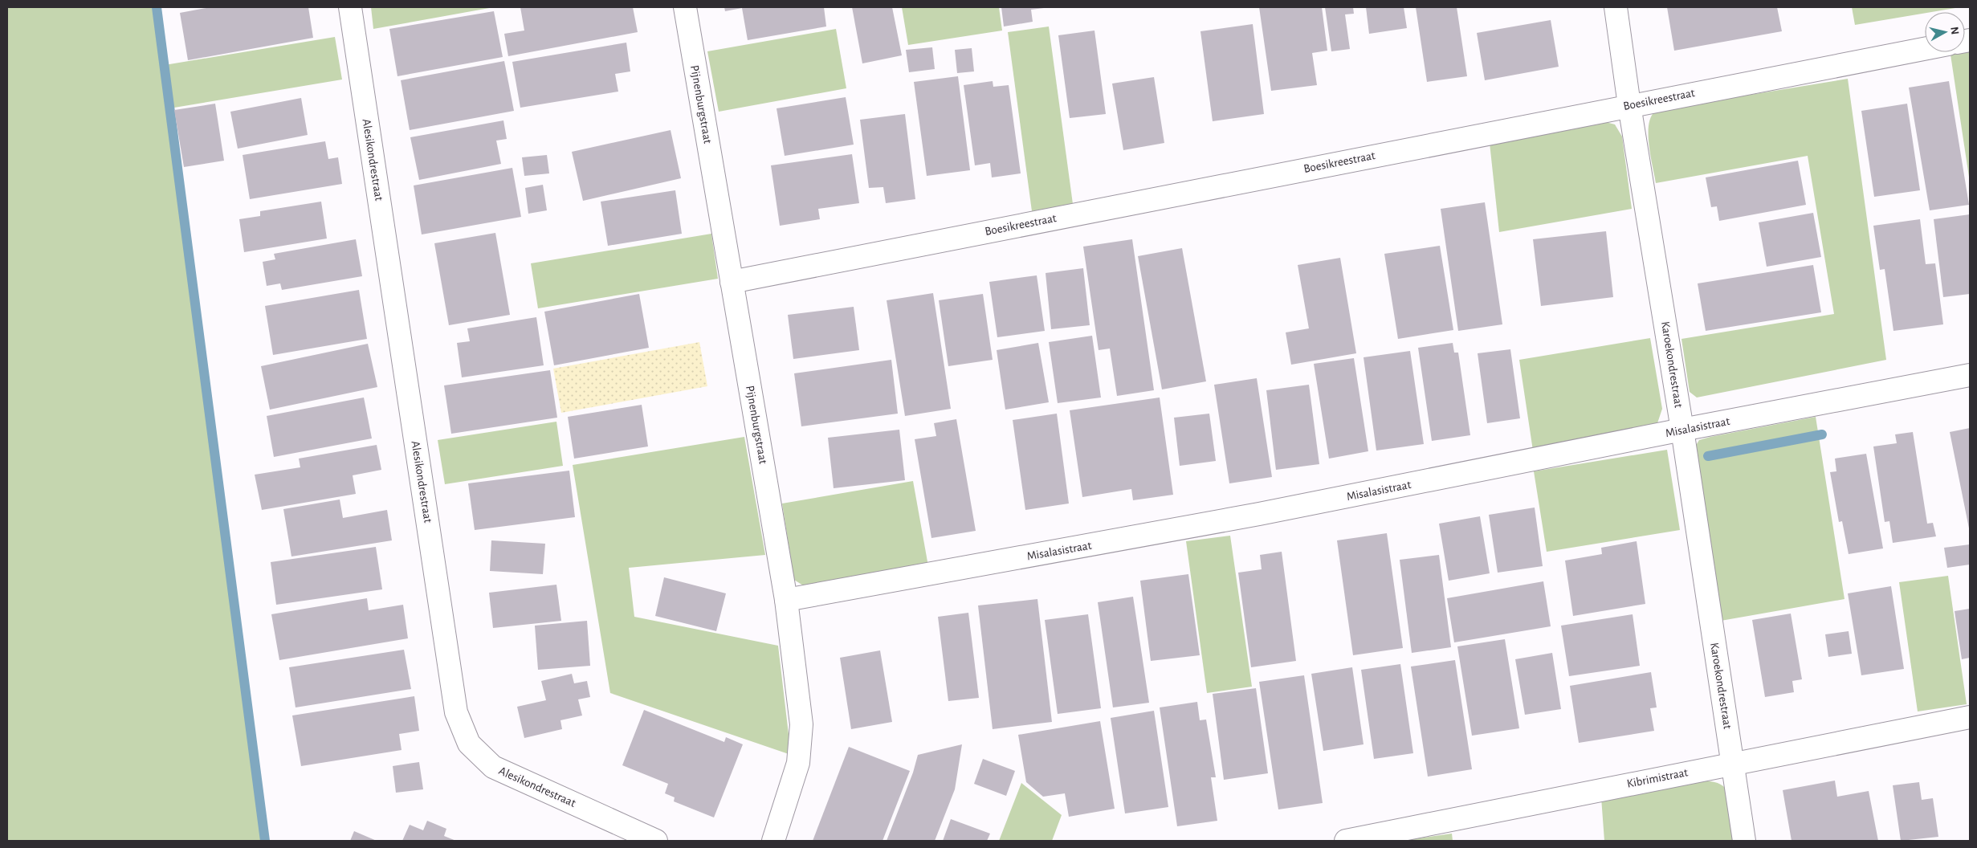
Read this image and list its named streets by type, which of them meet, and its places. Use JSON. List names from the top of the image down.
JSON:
{
  "streets": {
    "street": [
      "Boesikreestraat",
      "Pijnenburgstraat",
      "Alesikondrestraat",
      "Karoekondrestraat",
      "Misalasistraat",
      "Kibrimistraat"
    ]
  },
  "crossings": [
    ["Boesikreestraat", "Pijnenburgstraat"],
    ["Boesikreestraat", "Karoekondrestraat"],
    ["Pijnenburgstraat", "Misalasistraat"],
    ["Karoekondrestraat", "Misalasistraat"],
    ["Karoekondrestraat", "Kibrimistraat"]
  ],
  "north": "right"
}
